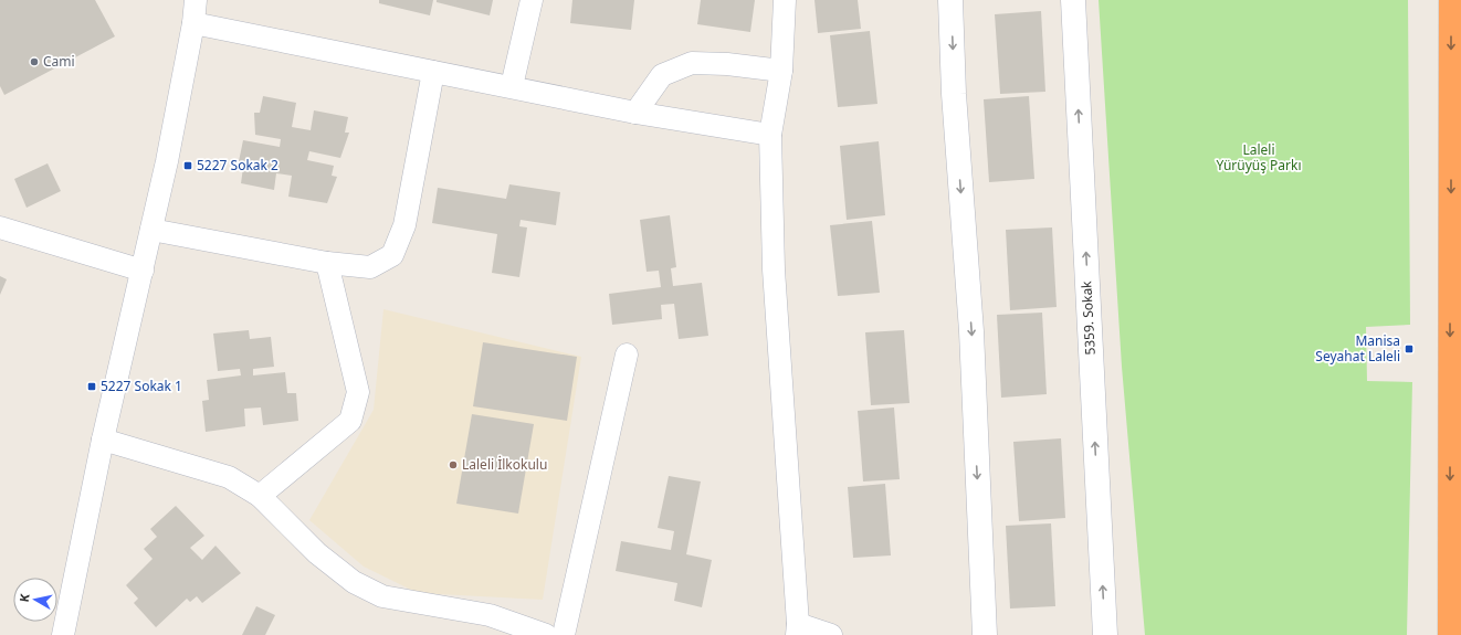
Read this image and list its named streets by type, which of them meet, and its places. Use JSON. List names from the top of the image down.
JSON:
{
  "streets": {
    "street": ["5359. Sokak"]
  },
  "parks": ["Laleli Yürüyüş Parkı"],
  "places": {
    "other": ["Cami", "Laleli İlkokulu"],
    "transit": ["5227 Sokak 2", "Manisa Seyahat Laleli", "5227 Sokak 1"]
  },
  "north": "left"
}
